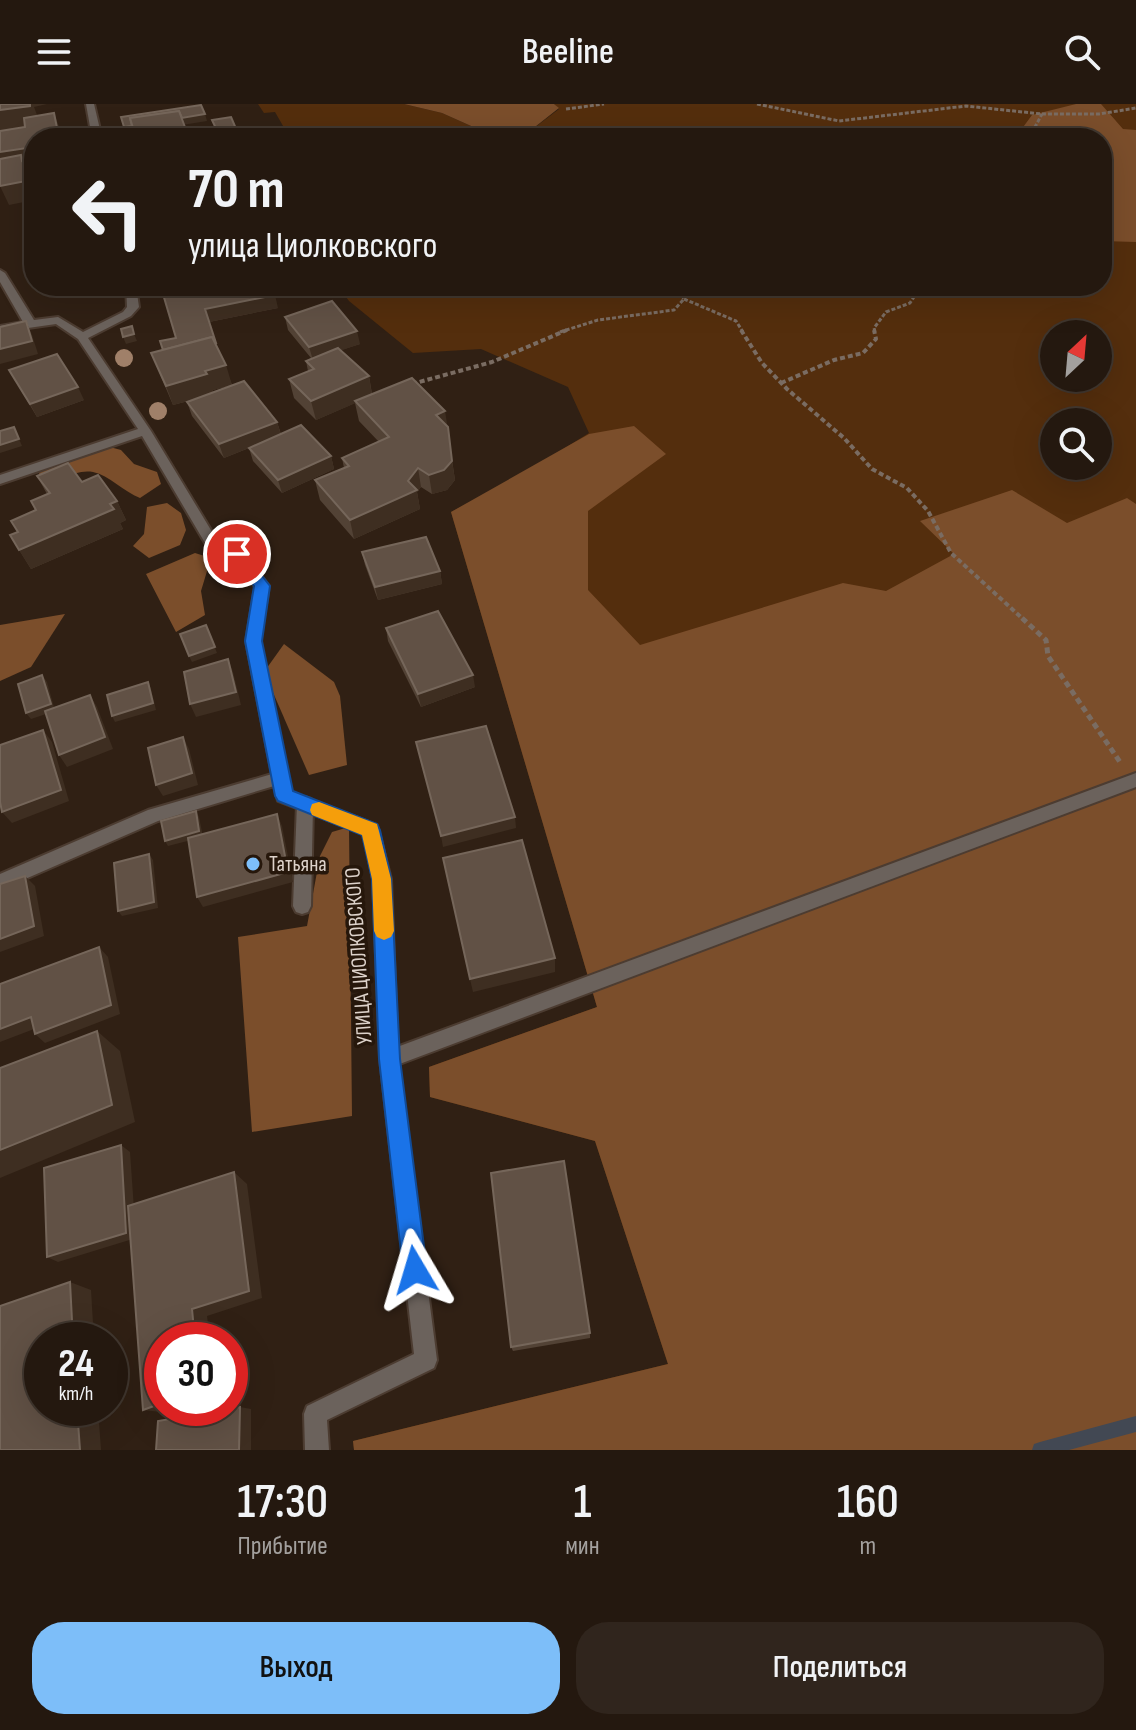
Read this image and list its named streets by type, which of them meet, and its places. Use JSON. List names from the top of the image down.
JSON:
{
  "streets": {
    "street": ["УЛИЦА ЦИОЛКОВСКОГО"]
  },
  "places": ["Татьяна"],
  "north": "top right",
  "page": {
    "header": "Beeline",
    "turn": ["70 m", "улица Циолковского"],
    "speed": "24 km/h",
    "limit": "30",
    "eta": [
      "17:30",
      "Прибытие",
      "1",
      "мин",
      "160",
      "m"
    ],
    "buttons": ["Выход", "Поделиться"]
  }
}
